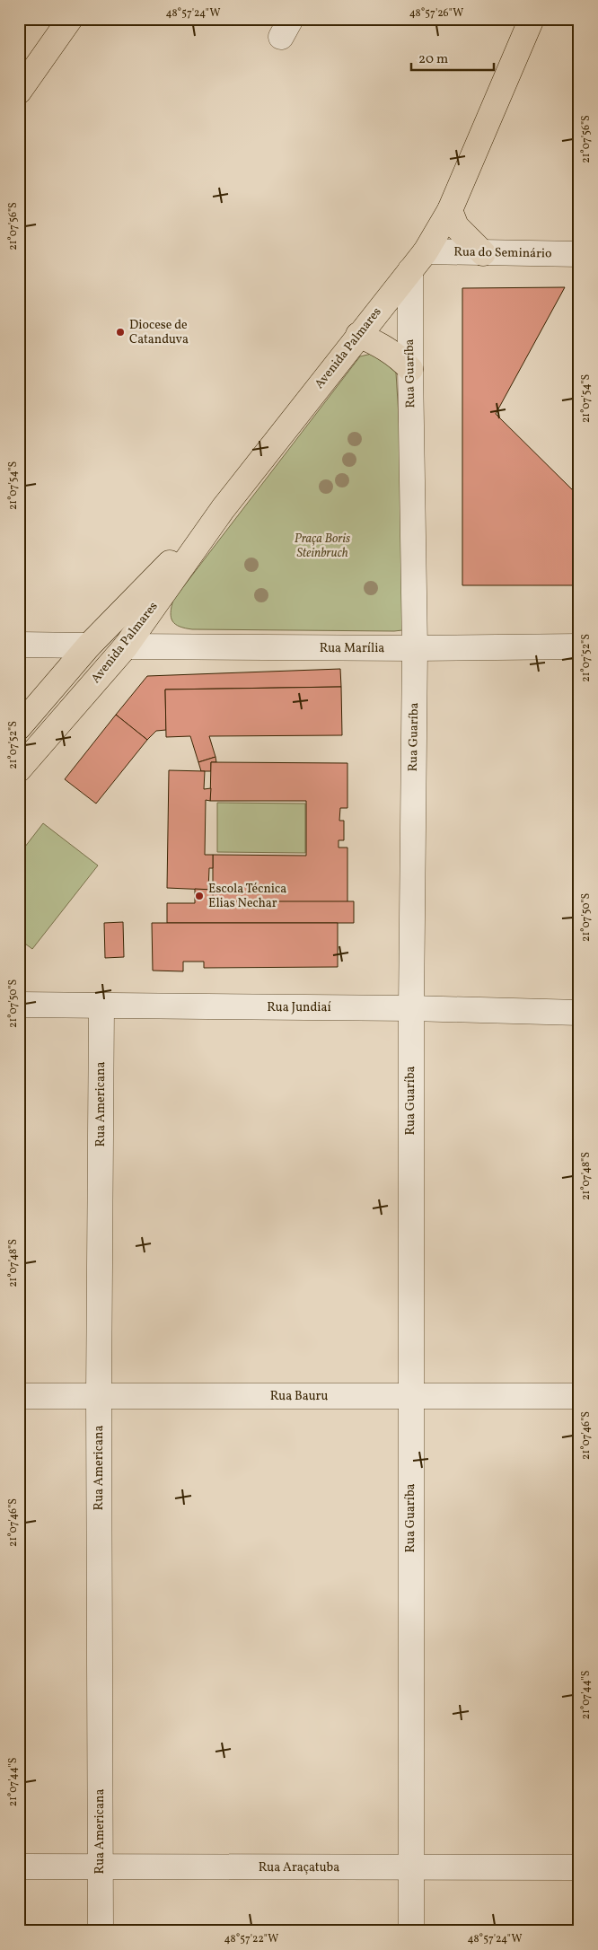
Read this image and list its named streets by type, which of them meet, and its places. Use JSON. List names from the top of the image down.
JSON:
{
  "streets": {
    "main road": ["Avenida Palmares"],
    "street": [
      "Rua do Seminário",
      "Rua Guaríba",
      "Rua Marília",
      "Rua Jundiaí",
      "Rua Americana",
      "Rua Bauru",
      "Rua Araçatuba"
    ]
  },
  "crossings": [
    ["Rua do Seminário", "Avenida Palmares"],
    ["Avenida Palmares", "Rua Guaríba"],
    ["Avenida Palmares", "Rua Marília"],
    ["Rua Guaríba", "Rua Marília"],
    ["Rua Guaríba", "Rua Jundiaí"],
    ["Rua Guaríba", "Rua Bauru"],
    ["Rua Guaríba", "Rua Araçatuba"],
    ["Rua Jundiaí", "Rua Americana"],
    ["Rua Americana", "Rua Bauru"],
    ["Rua Americana", "Rua Araçatuba"]
  ],
  "parks": ["Praça Boris Steinbruch"],
  "places": ["Diocese de Catanduva", "Escola Técnica Elias Nechar"],
  "scale_bar": "20 m",
  "coordinates": [
    "48°57'24\"W",
    "48°57'26\"W",
    "21°07'56\"S",
    "21°07'54\"S",
    "21°07'52\"S",
    "21°07'50\"S",
    "21°07'48\"S",
    "21°07'46\"S",
    "21°07'44\"S",
    "48°57'22\"W"
  ]
}
